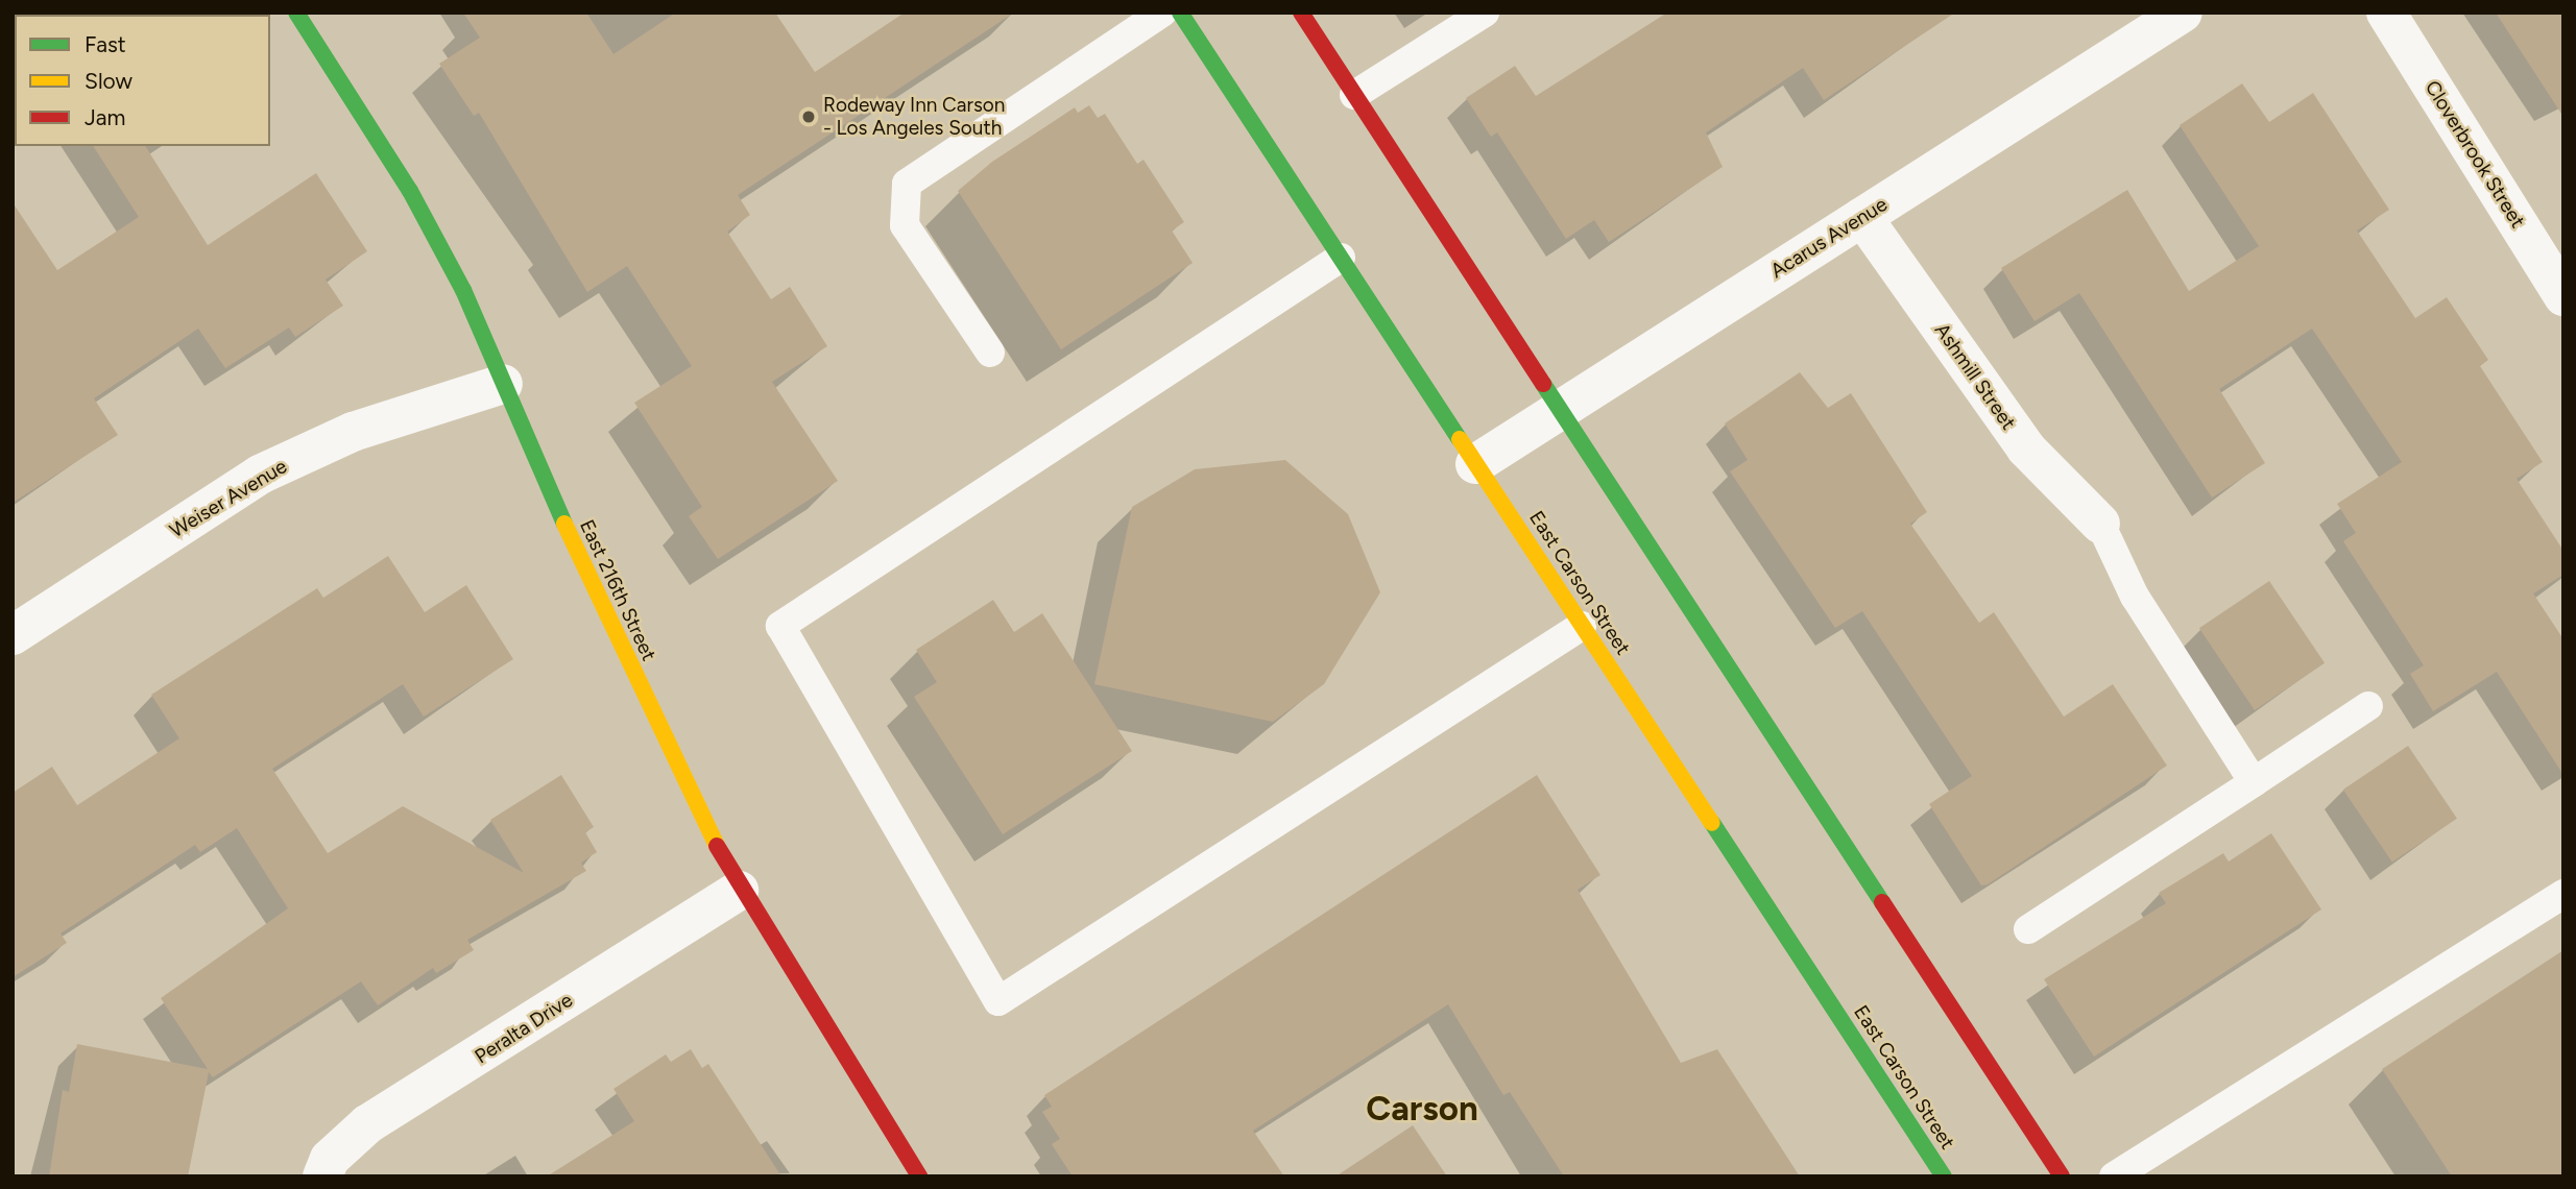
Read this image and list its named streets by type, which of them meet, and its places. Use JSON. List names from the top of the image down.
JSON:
{
  "streets": {
    "main road": ["East Carson Street", "East 216th Street"],
    "street": [
      "Cloverbrook Street",
      "Acarus Avenue",
      "Ashmill Street",
      "Weiser Avenue",
      "Peralta Drive"
    ]
  },
  "crossings": [
    ["Acarus Avenue", "Ashmill Street"],
    ["Acarus Avenue", "East Carson Street"],
    ["Weiser Avenue", "East 216th Street"],
    ["East 216th Street", "Peralta Drive"]
  ],
  "districts": ["Carson"],
  "places": ["Rodeway Inn Carson - Los Angeles South"],
  "legend": ["Fast", "Slow", "Jam"]
}
